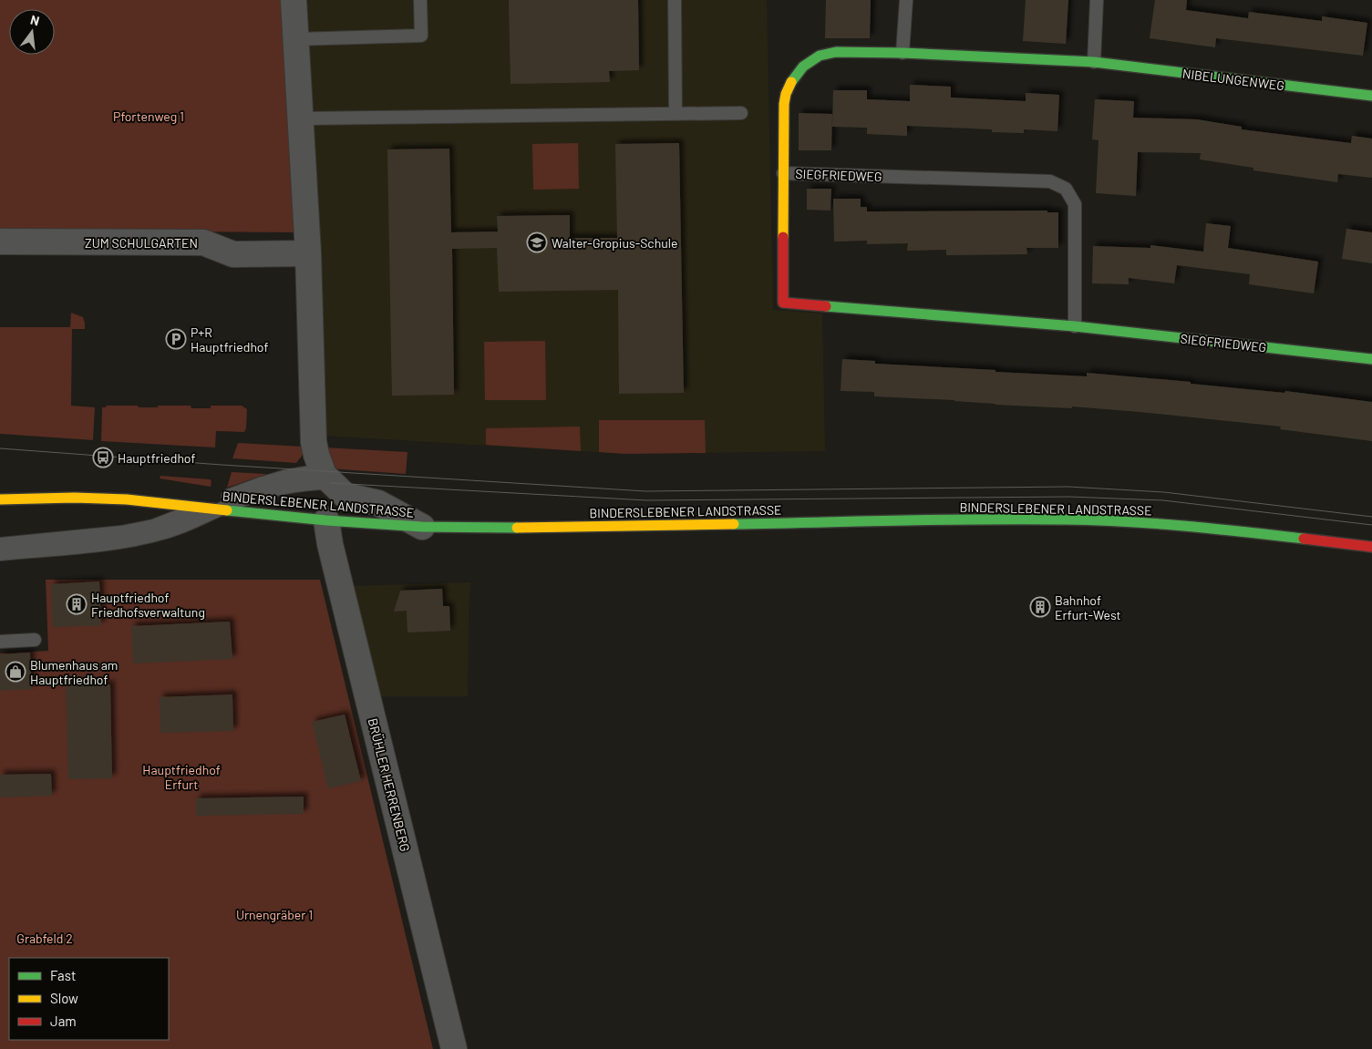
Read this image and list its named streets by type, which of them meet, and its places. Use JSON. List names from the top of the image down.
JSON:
{
  "streets": {
    "street": [
      "NIBELUNGENWEG",
      "SIEGFRIEDWEG",
      "ZUM SCHULGARTEN",
      "BINDERSLEBENER LANDSTRASSE",
      "BRÜHLER HERRENBERG"
    ]
  },
  "crossings": [
    ["NIBELUNGENWEG", "SIEGFRIEDWEG"],
    ["BINDERSLEBENER LANDSTRASSE", "BRÜHLER HERRENBERG"]
  ],
  "parks": [
    "Pfortenweg 1",
    "Hauptfriedhof Erfurt",
    "Urnengräber 1",
    "Grabfeld 2"
  ],
  "places": {
    "school or university": ["Walter-Gropius-Schule"],
    "parking": ["P+R Hauptfriedhof"],
    "bus stop": ["Hauptfriedhof"],
    "building": ["Hauptfriedhof Friedhofsverwaltung", "Bahnhof Erfurt-West"],
    "shop": ["Blumenhaus am Hauptfriedhof"]
  },
  "legend": ["Fast", "Slow", "Jam"],
  "north": "top"
}
